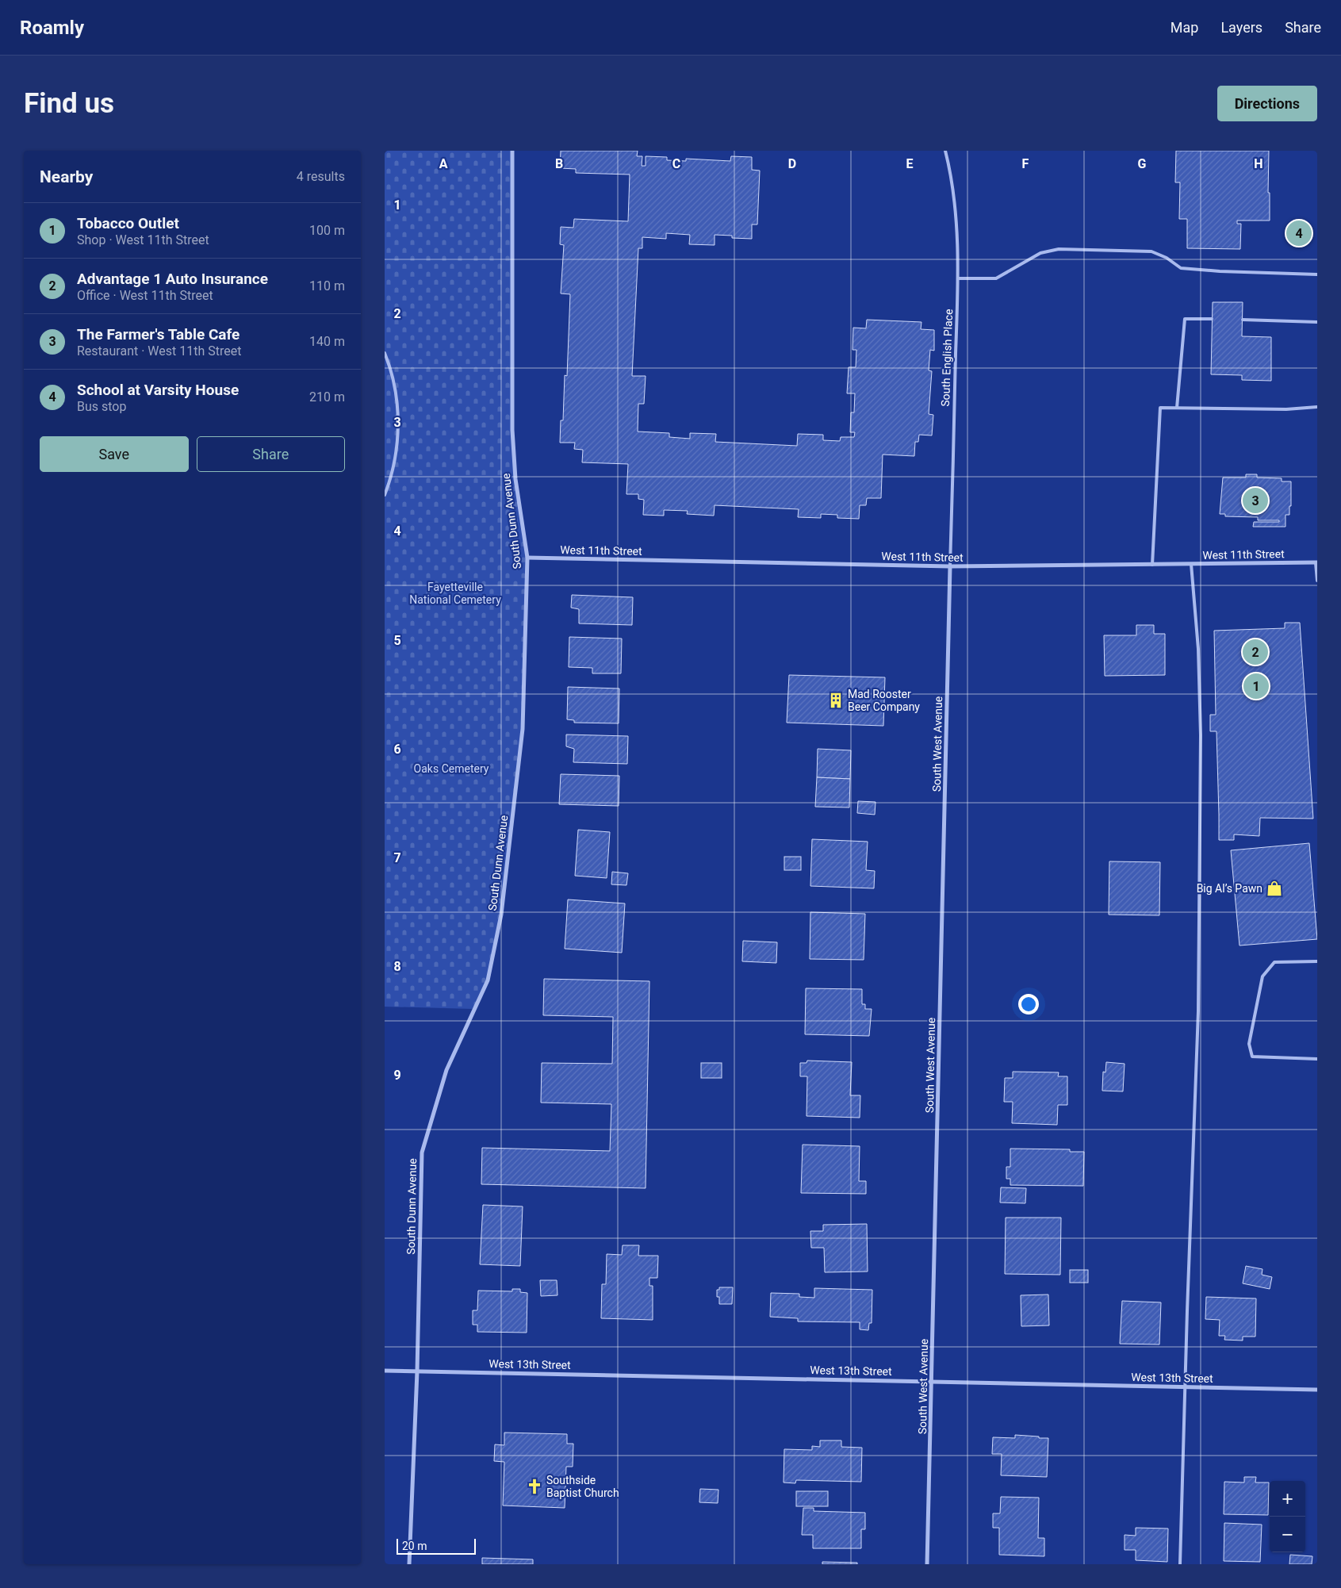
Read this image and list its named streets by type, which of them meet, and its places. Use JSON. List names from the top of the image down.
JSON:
{
  "streets": {
    "street": [
      "South Dunn Avenue",
      "West 11th Street",
      "South West Avenue",
      "West 13th Street"
    ],
    "lane": ["South English Place"]
  },
  "crossings": [
    ["South English Place", "West 11th Street"],
    ["South English Place", "South West Avenue"],
    ["South Dunn Avenue", "West 11th Street"],
    ["South Dunn Avenue", "West 13th Street"],
    ["West 11th Street", "South West Avenue"],
    ["South West Avenue", "West 13th Street"]
  ],
  "parks": ["Fayetteville National Cemetery", "Oaks Cemetery"],
  "places": {
    "building": ["Mad Rooster Beer Company"],
    "shop": ["Big Al’s Pawn"],
    "church": ["Southside Baptist Church"]
  },
  "scale_bar": "20 m",
  "page": {
    "header": "Roamly",
    "nav": ["Map", "Layers", "Share"],
    "buttons": [
      "Directions",
      ["Save", "Share"]
    ],
    "title": "Find us",
    "heading": ["Nearby", "4 results"],
    "list": [
      {
        "mark": "1",
        "name": "Tobacco Outlet",
        "note": "Shop · West 11th Street",
        "value": "100 m"
      },
      {
        "mark": "2",
        "name": "Advantage 1 Auto Insurance",
        "note": "Office · West 11th Street",
        "value": "110 m"
      },
      {
        "mark": "3",
        "name": "The Farmer's Table Cafe",
        "note": "Restaurant · West 11th Street",
        "value": "140 m"
      },
      {
        "mark": "4",
        "name": "School at Varsity House",
        "note": "Bus stop",
        "value": "210 m"
      }
    ],
    "pins": [
      "4",
      "3",
      "2",
      "1"
    ],
    "map_buttons": ["+", "−"],
    "scale": "20 m"
  },
  "grid": {
    "columns": [
      "A",
      "B",
      "C",
      "D",
      "E",
      "F",
      "G",
      "H"
    ],
    "rows": [
      "1",
      "2",
      "3",
      "4",
      "5",
      "6",
      "7",
      "8",
      "9"
    ]
  }
}
